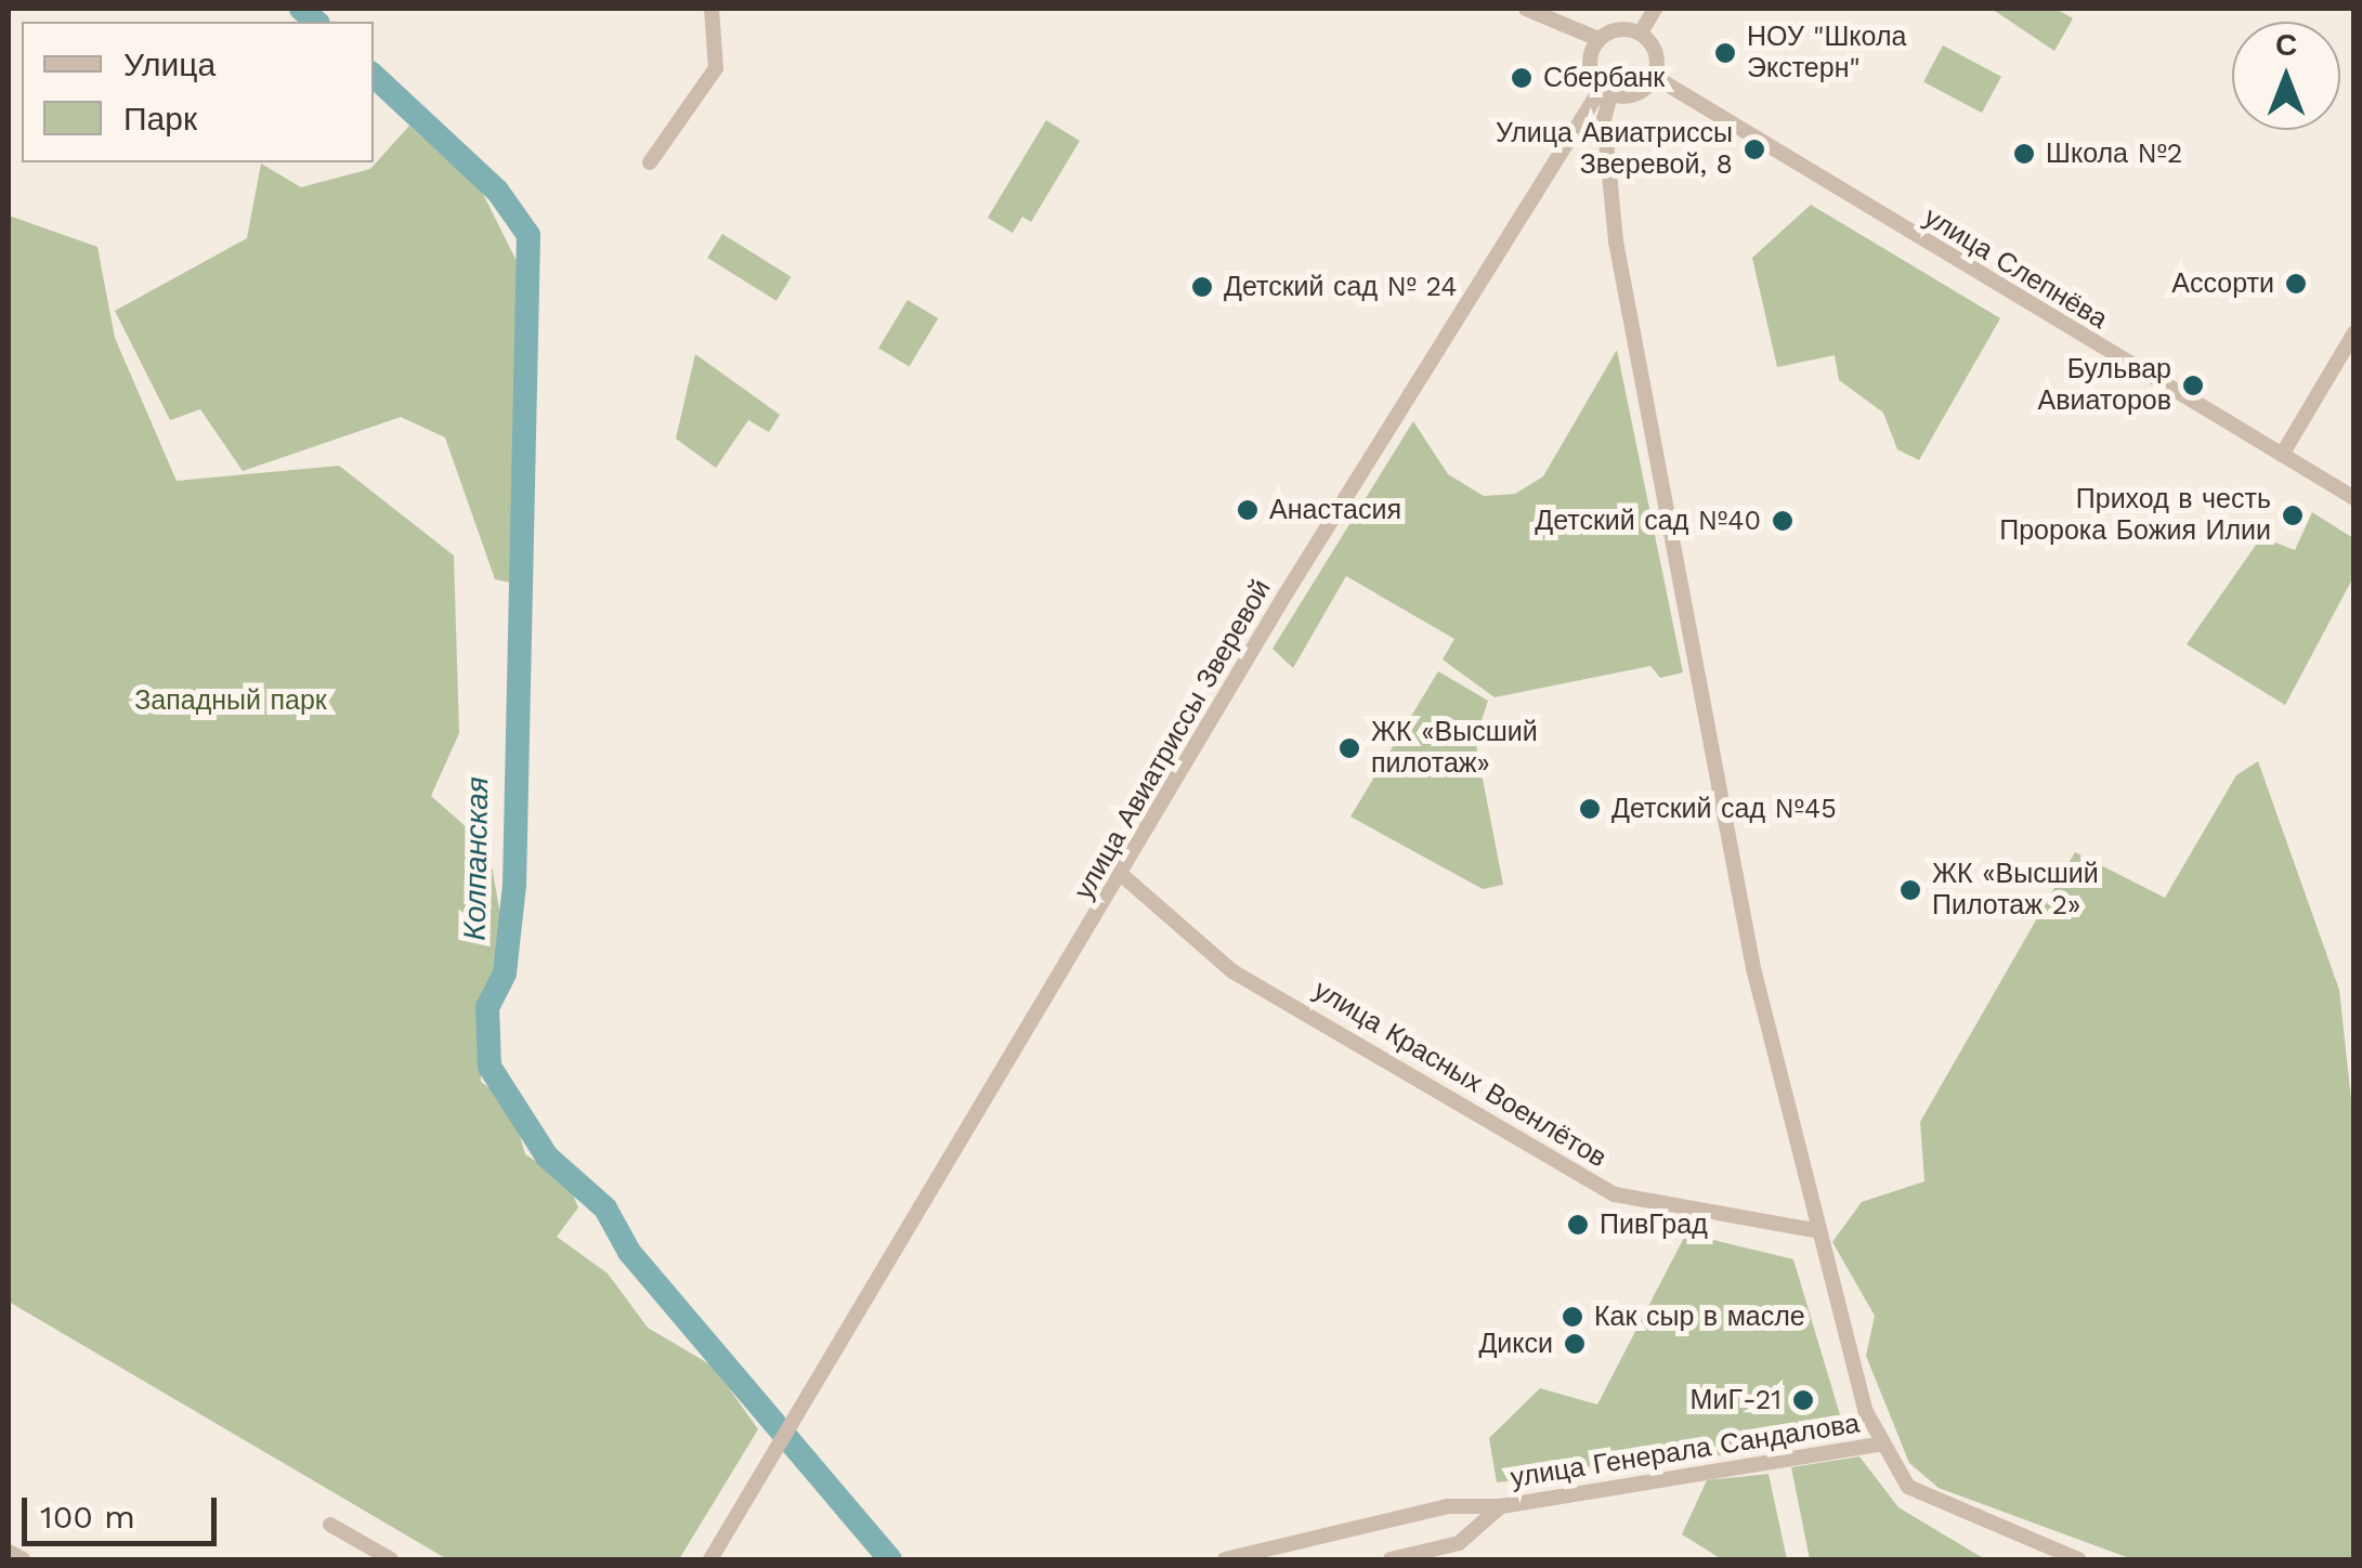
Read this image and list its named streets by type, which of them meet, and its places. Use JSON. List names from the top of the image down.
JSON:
{
  "streets": {
    "street": [
      "улица Слепнёва",
      "улица Авиатриссы Зверевой",
      "улица Красных Военлётов",
      "улица Генерала Сандалова"
    ]
  },
  "crossings": [
    ["улица Слепнёва", "улица Авиатриссы Зверевой"],
    ["улица Авиатриссы Зверевой", "улица Красных Военлётов"]
  ],
  "water": ["Колпанская"],
  "parks": ["Западный парк"],
  "places": [
    "НОУ \"Школа Экстерн\"",
    "Сбербанк",
    "Улица Авиатриссы Зверевой, 8",
    "Школа №2",
    "Ассорти",
    "Детский сад № 24",
    "Бульвар Авиаторов",
    "Анастасия",
    "Приход в честь Пророка Божия Илии",
    "Детский сад №40",
    "ЖК «Высший пилотаж»",
    "Детский сад №45",
    "ЖК «Высший Пилотаж 2»",
    "ПивГрад",
    "Как сыр в масле",
    "Дикси",
    "МиГ-21"
  ],
  "legend": ["Улица", "Парк"],
  "scale_bar": "100 m",
  "north": "top"
}
